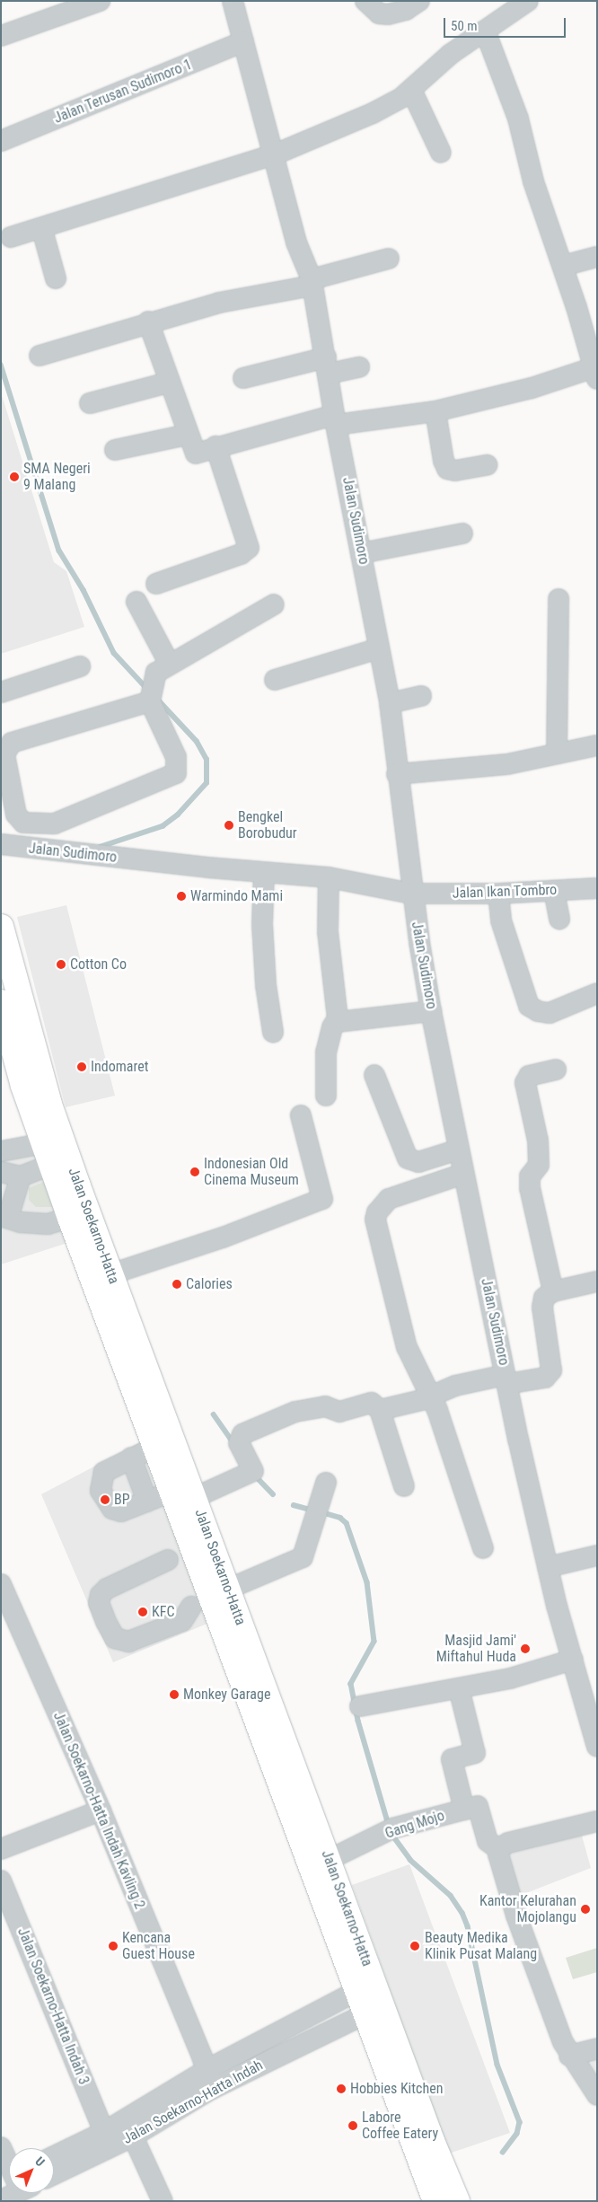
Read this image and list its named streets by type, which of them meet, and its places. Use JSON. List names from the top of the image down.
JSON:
{
  "streets": {
    "main road": ["Jalan Soekarno-Hatta"],
    "street": [
      "Jalan Terusan Sudimoro 1",
      "Jalan Sudimoro",
      "Jalan Ikan Tombro",
      "Jalan Soekarno-Hatta Indah Kavling 2",
      "Gang Mojo",
      "Jalan Soekarno-Hatta Indah 3",
      "Jalan Soekarno-Hatta Indah"
    ]
  },
  "crossings": [
    ["Jalan Terusan Sudimoro 1", "Jalan Sudimoro"],
    ["Jalan Sudimoro", "Jalan Ikan Tombro"],
    ["Jalan Soekarno-Hatta", "Gang Mojo"],
    ["Jalan Soekarno-Hatta", "Jalan Soekarno-Hatta Indah"],
    ["Jalan Soekarno-Hatta Indah Kavling 2", "Jalan Soekarno-Hatta Indah"],
    ["Jalan Soekarno-Hatta Indah 3", "Jalan Soekarno-Hatta Indah"]
  ],
  "places": [
    "SMA Negeri 9 Malang",
    "Bengkel Borobudur",
    "Warmindo Mami",
    "Cotton Co",
    "Indomaret",
    "Indonesian Old Cinema Museum",
    "Calories",
    "BP",
    "KFC",
    "Masjid Jami' Miftahul Huda",
    "Monkey Garage",
    "Kantor Kelurahan Mojolangu",
    "Kencana Guest House",
    "Beauty Medika Klinik Pusat Malang",
    "Hobbies Kitchen",
    "Labore Coffee Eatery"
  ],
  "scale_bar": "50 m",
  "north": "top right"
}
